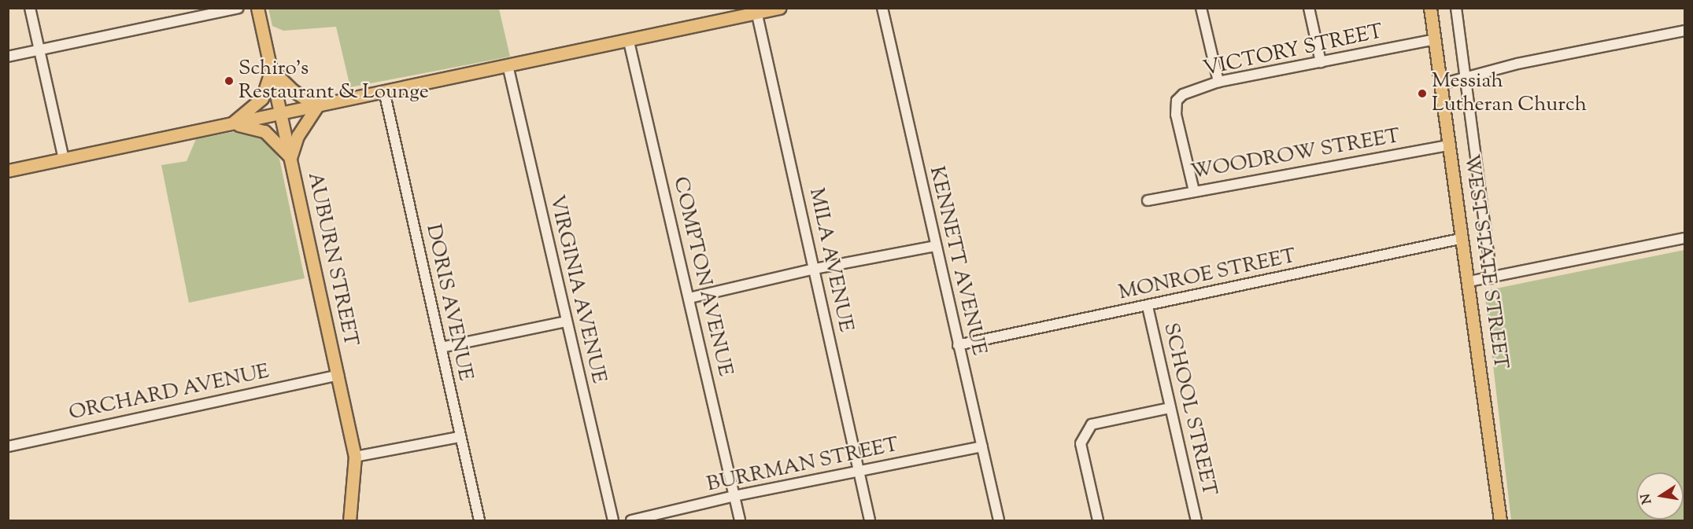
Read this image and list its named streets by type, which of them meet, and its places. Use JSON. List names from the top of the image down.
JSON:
{
  "streets": {
    "main road": ["AUBURN STREET", "WEST STATE STREET"],
    "street": [
      "VICTORY STREET",
      "WOODROW STREET",
      "MILA AVENUE",
      "KENNETT AVENUE",
      "MONROE STREET",
      "COMPTON AVENUE",
      "VIRGINIA AVENUE",
      "DORIS AVENUE",
      "ORCHARD AVENUE",
      "SCHOOL STREET",
      "BURRMAN STREET"
    ]
  },
  "crossings": [
    ["VICTORY STREET", "WOODROW STREET"],
    ["VICTORY STREET", "WEST STATE STREET"],
    ["WOODROW STREET", "WEST STATE STREET"],
    ["AUBURN STREET", "ORCHARD AVENUE"],
    ["MILA AVENUE", "BURRMAN STREET"],
    ["KENNETT AVENUE", "MONROE STREET"],
    ["KENNETT AVENUE", "BURRMAN STREET"],
    ["WEST STATE STREET", "MONROE STREET"],
    ["MONROE STREET", "SCHOOL STREET"],
    ["COMPTON AVENUE", "BURRMAN STREET"]
  ],
  "places": ["Schiro's Restaurant & Lounge", "Messiah Lutheran Church"],
  "north": "left"
}
